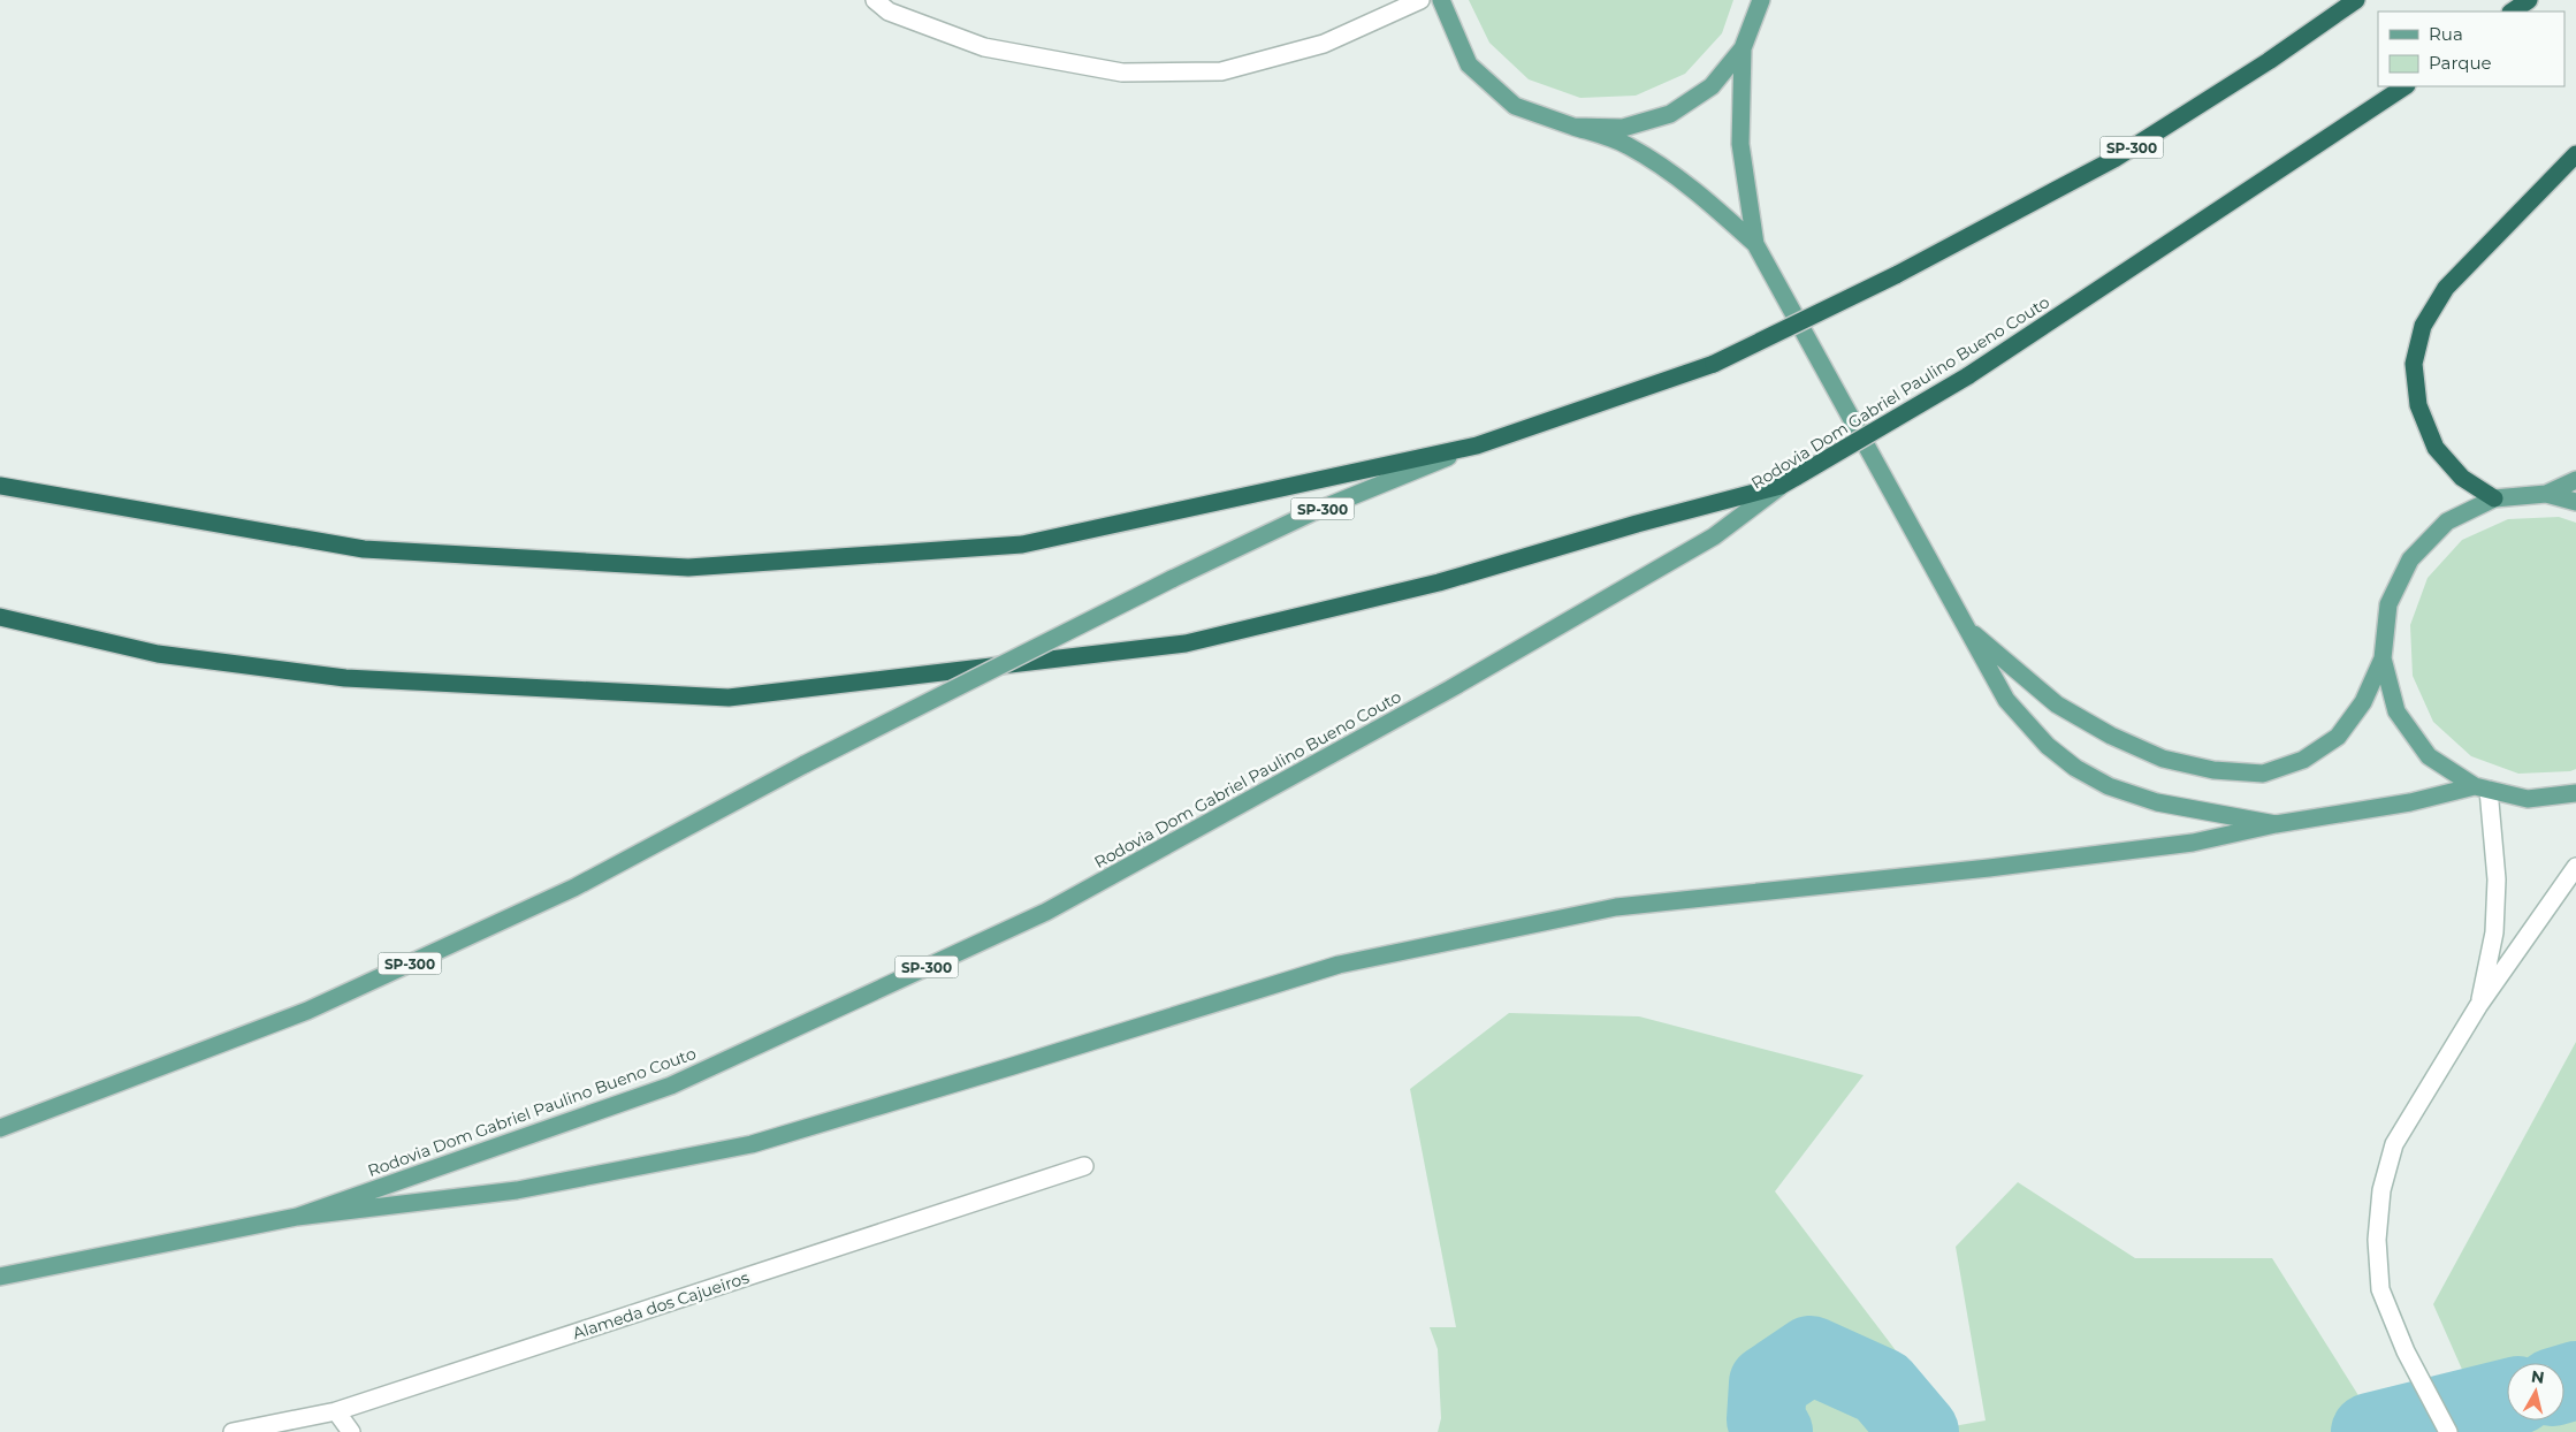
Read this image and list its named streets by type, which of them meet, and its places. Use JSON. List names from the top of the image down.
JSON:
{
  "streets": {
    "highway": ["SP-300", "Rodovia Dom Gabriel Paulino Bueno Couto"],
    "street": ["Alameda dos Cajueiros"]
  },
  "legend": ["Rua", "Parque"],
  "north": "top"
}
